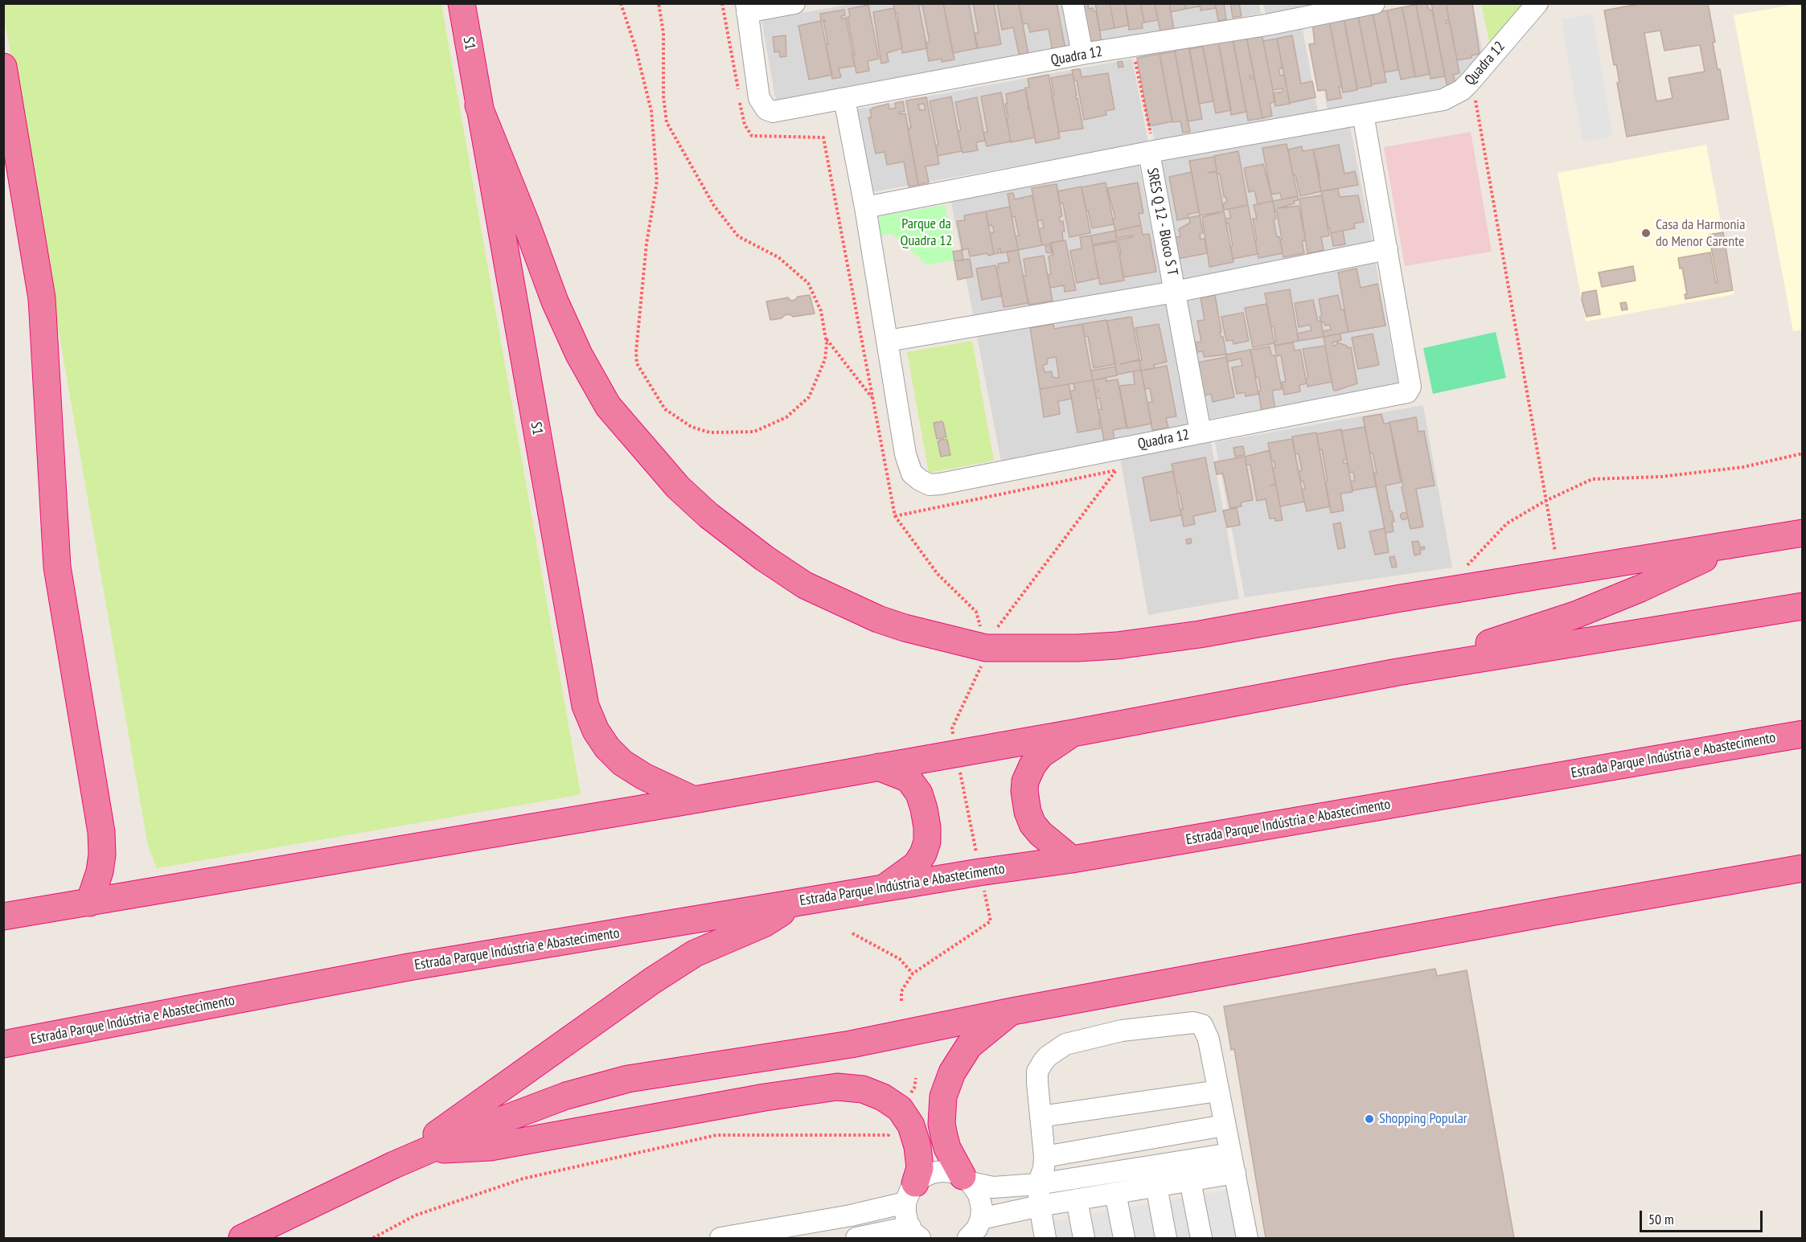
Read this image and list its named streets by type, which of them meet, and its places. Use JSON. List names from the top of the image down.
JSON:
{
  "streets": {
    "highway": ["S1", "Estrada Parque Indústria e Abastecimento"],
    "street": ["Quadra 12", "SRES Q 12 - Bloco S T"]
  },
  "crossings": [
    ["Quadra 12", "SRES Q 12 - Bloco S T"]
  ],
  "parks": ["Parque da Quadra 12"],
  "places": ["Casa da Harmonia do Menor Carente", "Shopping Popular"],
  "scale_bar": "50 m"
}
